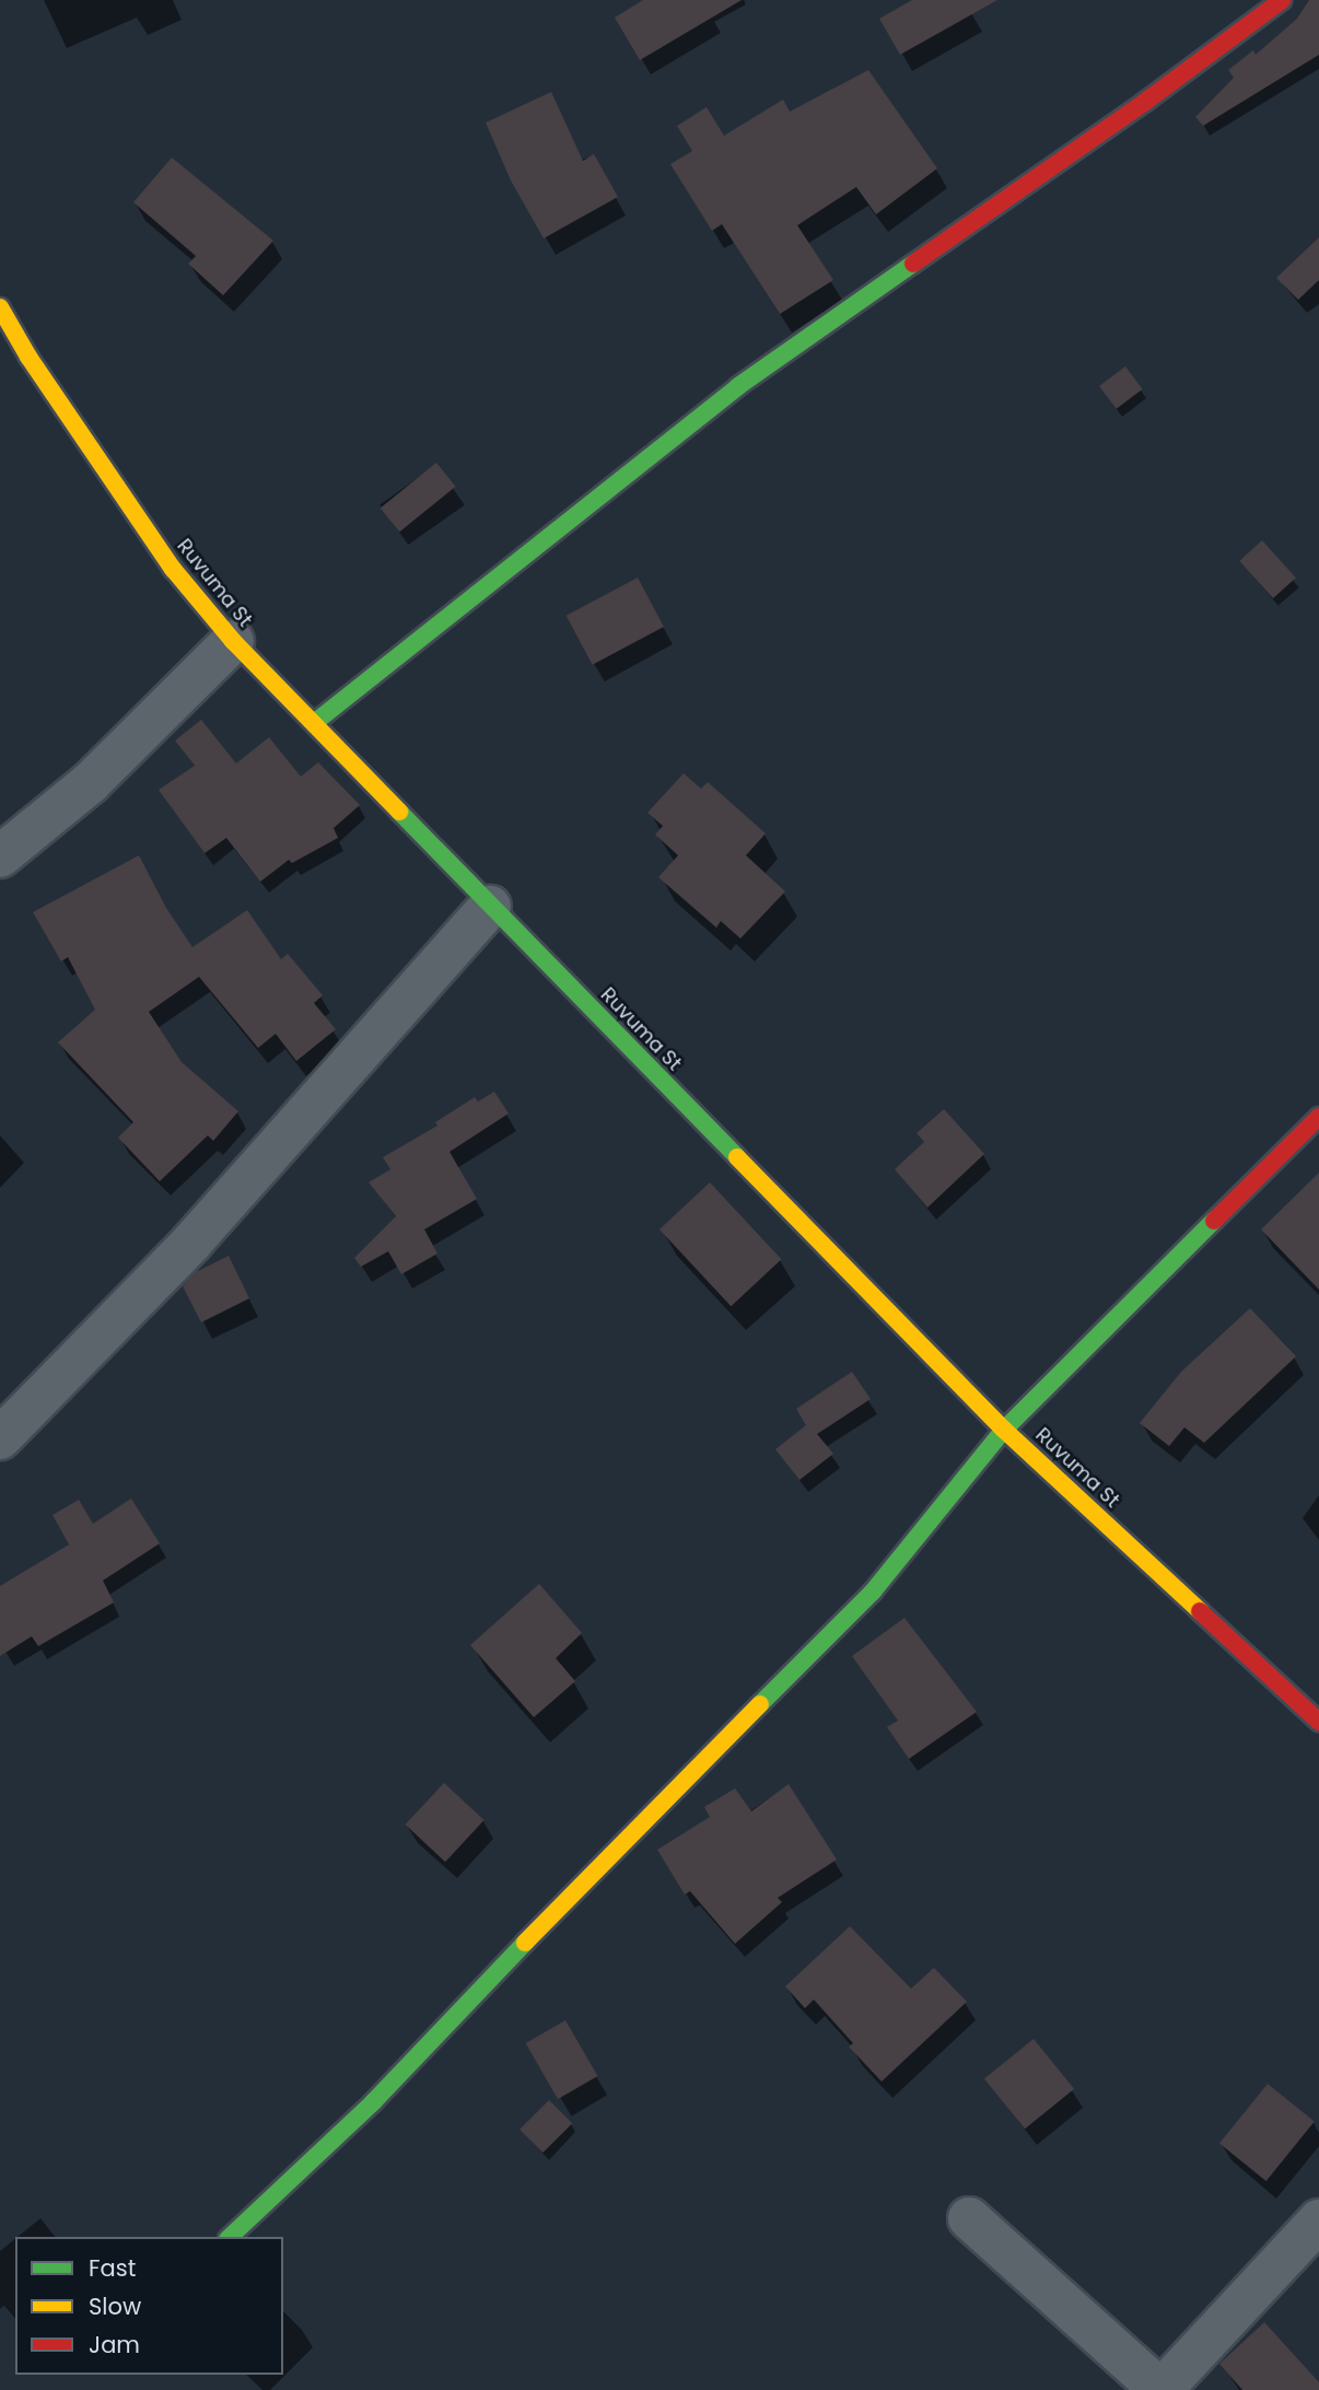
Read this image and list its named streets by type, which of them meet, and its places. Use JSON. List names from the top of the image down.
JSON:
{
  "streets": {
    "street": ["Ruvuma St"]
  },
  "legend": ["Fast", "Slow", "Jam"]
}
